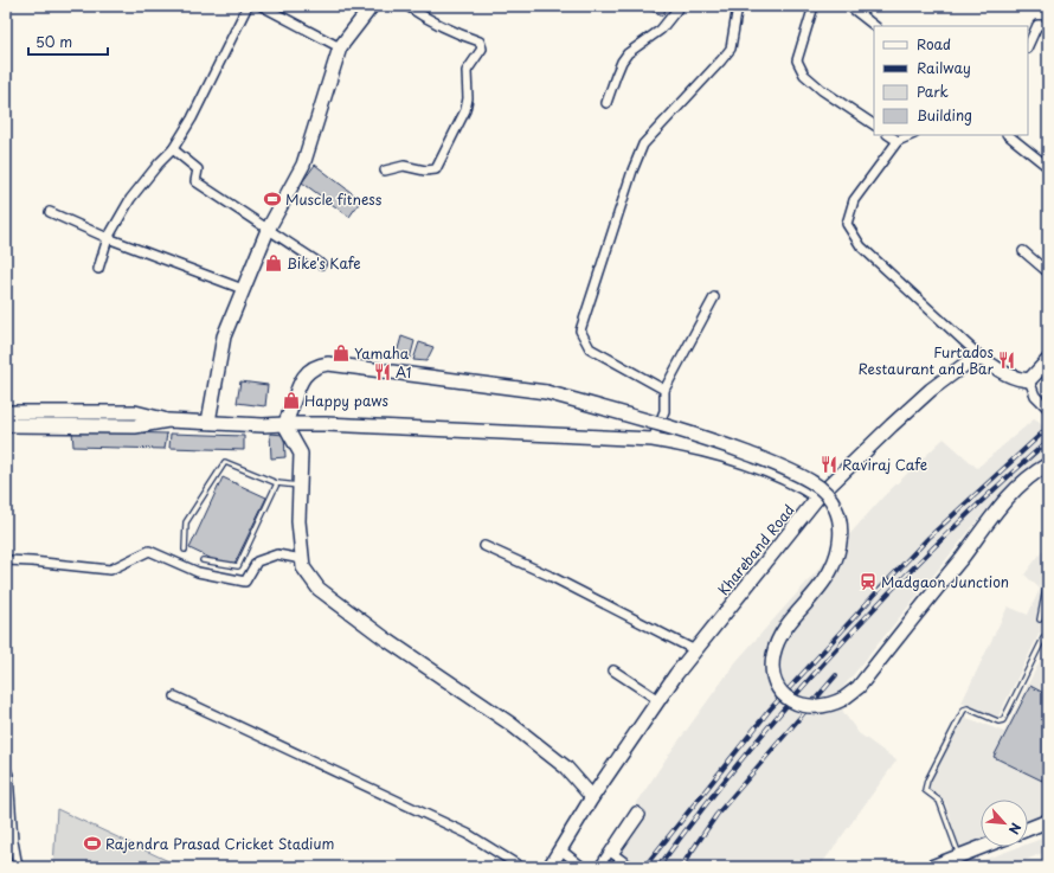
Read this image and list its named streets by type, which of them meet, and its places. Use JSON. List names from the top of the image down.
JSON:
{
  "streets": {
    "main road": ["Khareband Road"]
  },
  "places": {
    "sports": ["Muscle fitness", "Rajendra Prasad Cricket Stadium"],
    "shop": ["Bike's Kafe", "Yamaha", "Happy paws"],
    "restaurant": ["Furtados Restaurant and Bar", "A1", "Raviraj Cafe"],
    "station": ["Madgaon Junction"]
  },
  "legend": [
    "Road",
    "Railway",
    "Park",
    "Building"
  ],
  "scale_bar": "50 m",
  "north": "bottom right"
}
